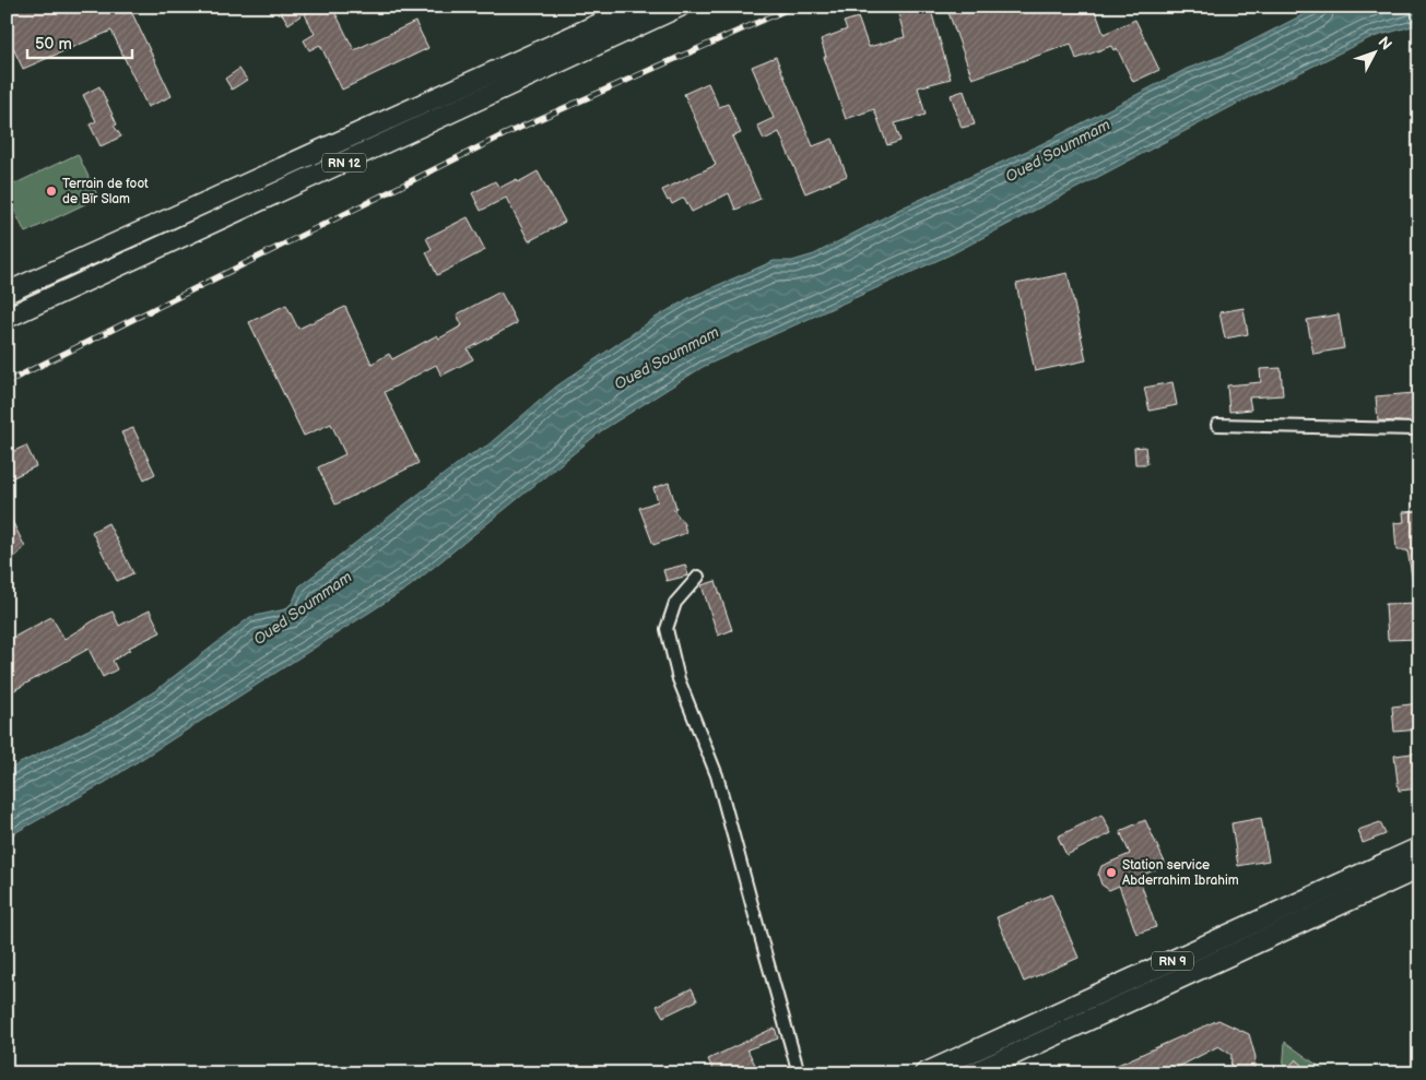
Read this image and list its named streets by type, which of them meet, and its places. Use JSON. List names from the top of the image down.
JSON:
{
  "streets": {
    "highway": ["RN 12", "RN 9"]
  },
  "water": ["Oued Soummam"],
  "places": ["Terrain de foot de Bïr Slam", "Station service Abderrahim Ibrahim"],
  "scale_bar": "50 m",
  "north": "top right"
}
